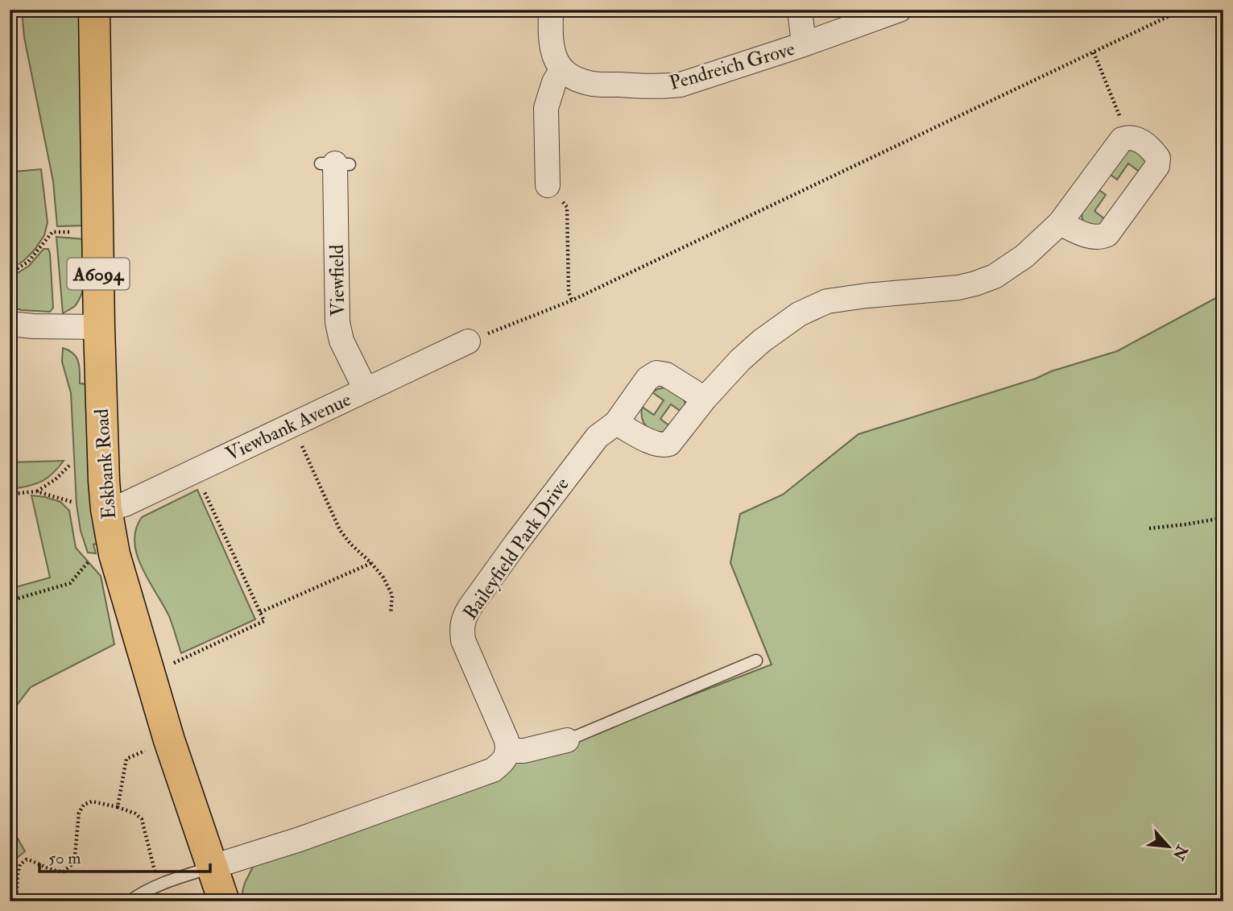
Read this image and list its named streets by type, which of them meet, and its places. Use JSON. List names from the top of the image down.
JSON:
{
  "streets": {
    "main road": ["A6094", "Eskbank Road"],
    "street": [
      "Pendreich Grove",
      "Viewfield",
      "Viewbank Avenue",
      "Baileyfield Park Drive"
    ]
  },
  "crossings": [
    ["Viewfield", "Viewbank Avenue"],
    ["Viewbank Avenue", "Eskbank Road"]
  ],
  "scale_bar": "50 m",
  "north": "bottom right"
}
